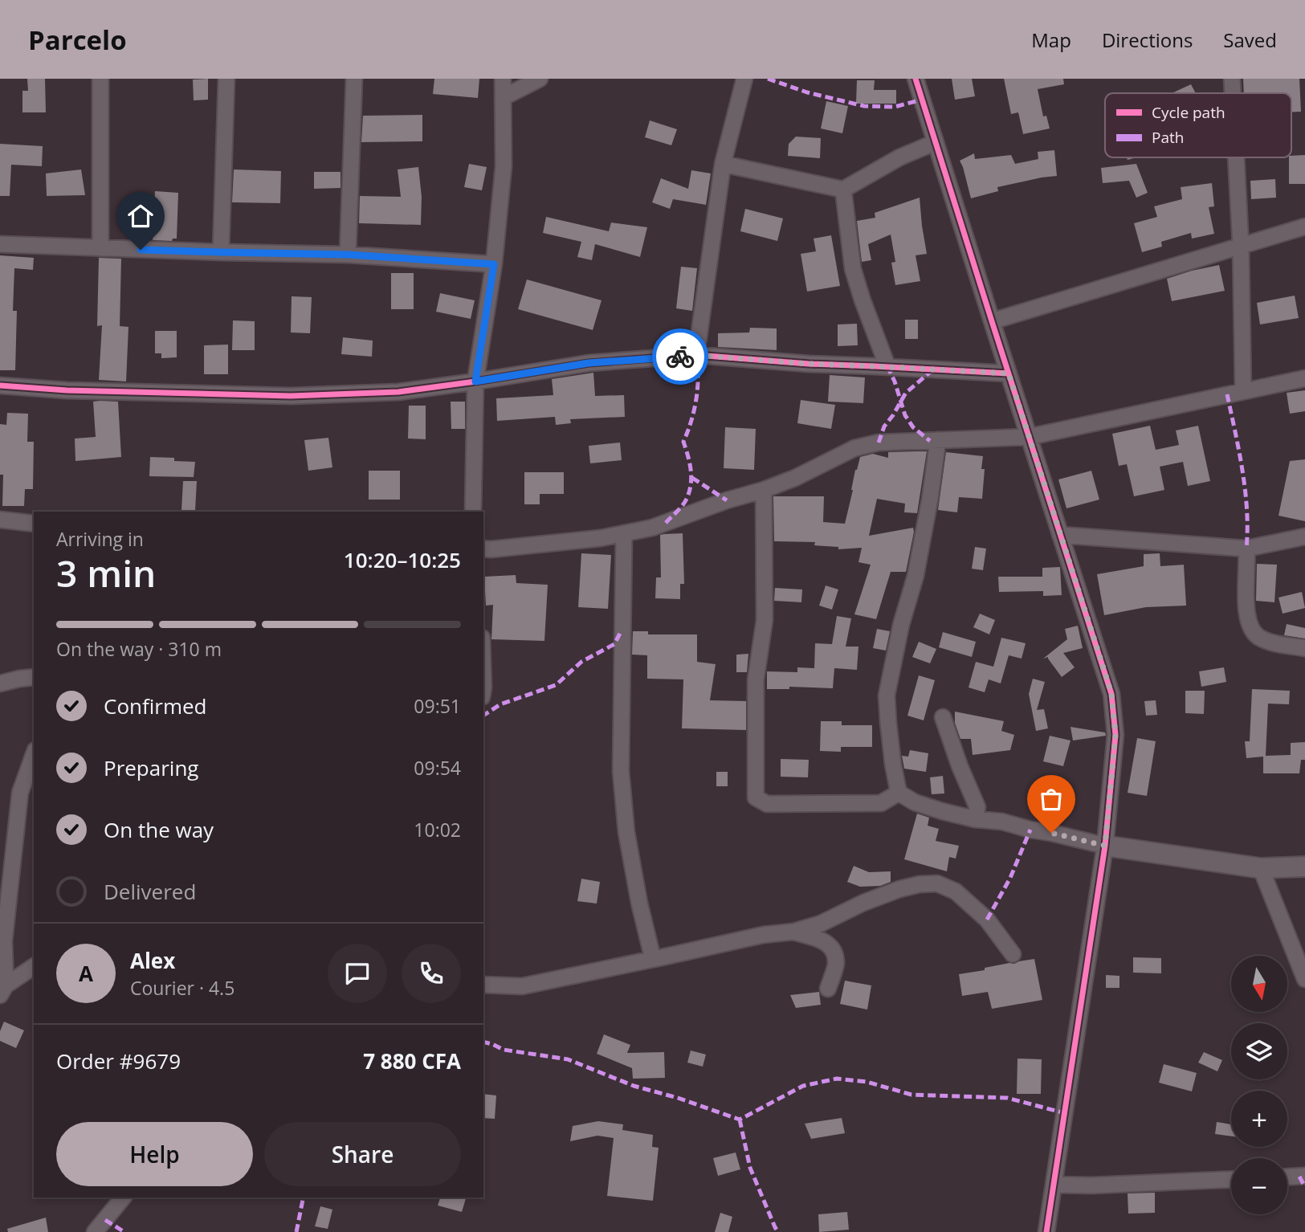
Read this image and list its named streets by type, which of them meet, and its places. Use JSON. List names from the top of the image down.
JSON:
{
  "legend": ["Cycle path", "Path"],
  "north": "bottom",
  "page": {
    "header": "Parcelo",
    "nav": ["Map", "Directions", "Saved"],
    "heading": ["3 min", "Arriving in", "10:20–10:25"],
    "panel": [
      "Alex",
      "Courier · 4.5",
      "Order #9679",
      "7 880 CFA"
    ],
    "bar": "On the way · 310 m",
    "list": [
      ["Confirmed", "09:51"],
      ["Preparing", "09:54"],
      ["On the way", "10:02"],
      "Delivered"
    ],
    "round": "A",
    "map_buttons": ["+", "−"],
    "buttons": ["Help", "Share"]
  }
}
